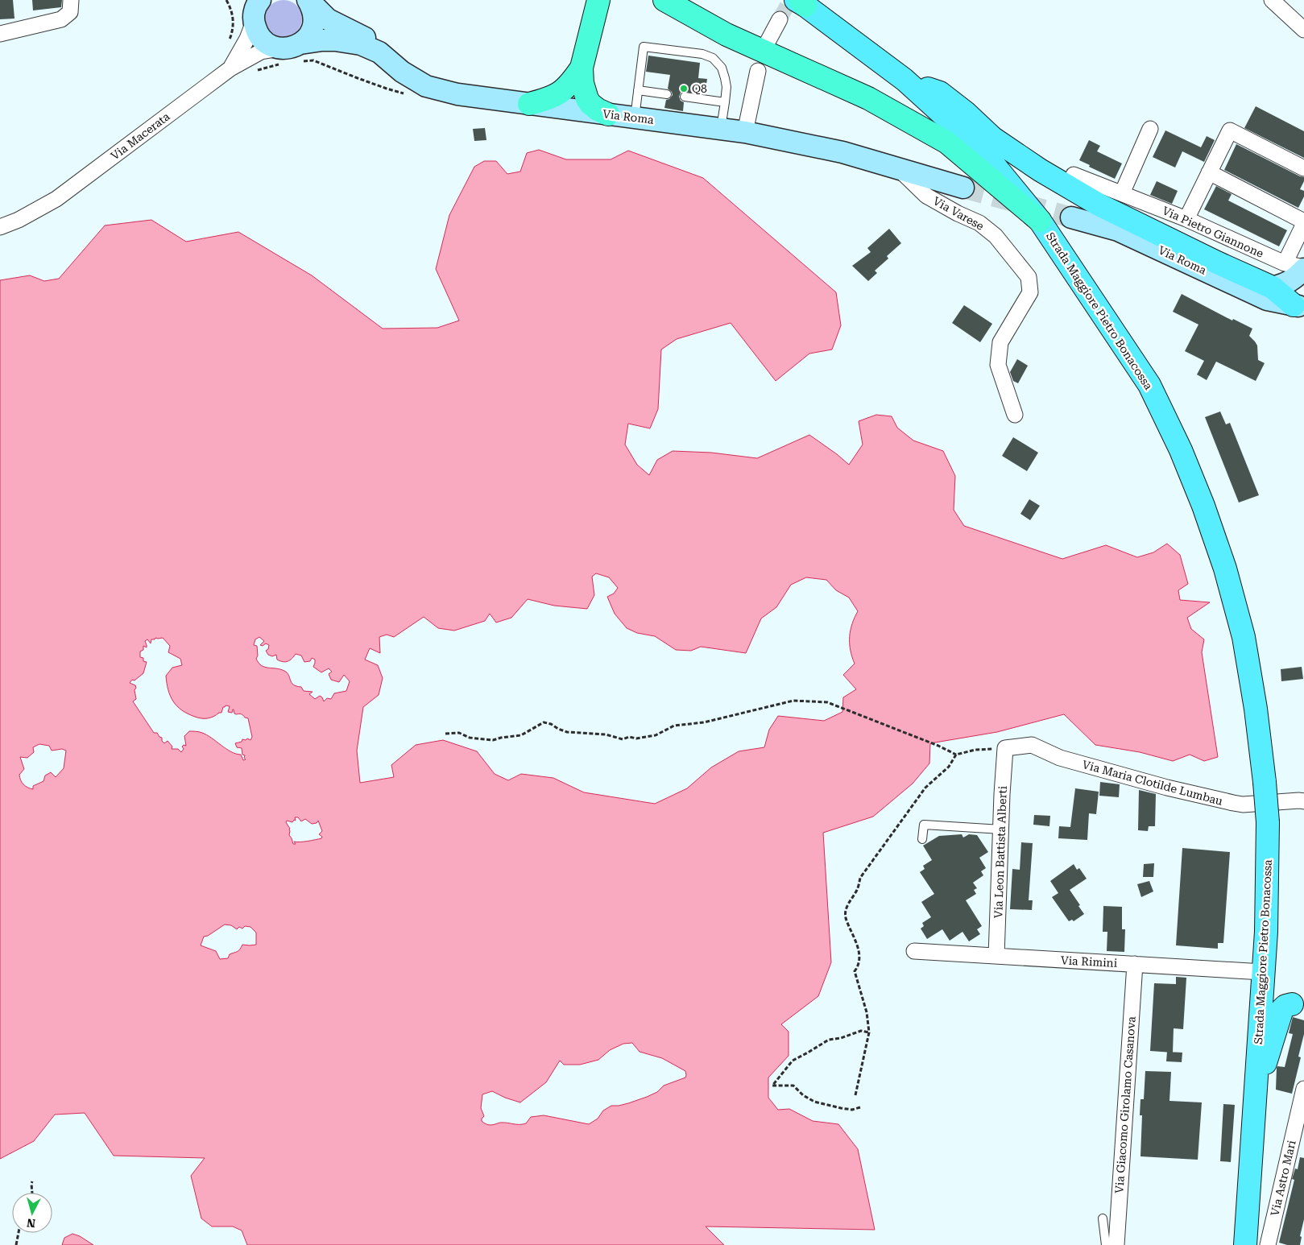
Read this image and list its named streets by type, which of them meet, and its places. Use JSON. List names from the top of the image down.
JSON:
{
  "streets": {
    "main road": ["Via Roma", "Strada Maggiore Pietro Bonacossa"],
    "street": [
      "Via Macerata",
      "Via Varese",
      "Via Pietro Giannone",
      "Via Maria Clotilde Lumbau",
      "Via Leon Battista Alberti",
      "Via Rimini",
      "Via Giacomo Girolamo Casanova",
      "Via Astro Mari"
    ]
  },
  "crossings": [
    ["Via Roma", "Via Macerata"],
    ["Via Roma", "Via Varese"],
    ["Strada Maggiore Pietro Bonacossa", "Via Rimini"],
    ["Via Maria Clotilde Lumbau", "Via Leon Battista Alberti"],
    ["Via Leon Battista Alberti", "Via Rimini"],
    ["Via Rimini", "Via Giacomo Girolamo Casanova"]
  ],
  "places": ["Q8"],
  "north": "bottom"
}
